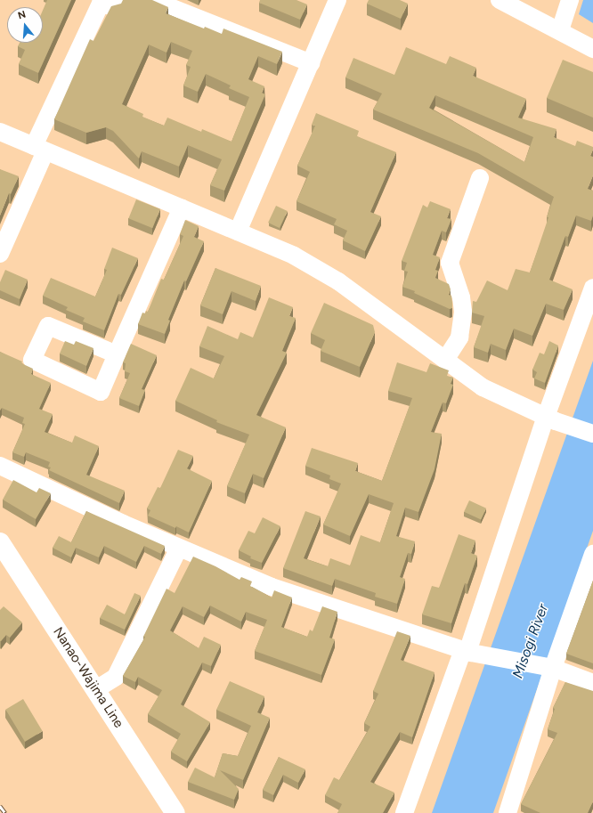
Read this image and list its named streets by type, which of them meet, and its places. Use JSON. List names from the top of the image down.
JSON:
{
  "streets": {
    "main road": ["Nanao-Wajima Line"]
  },
  "water": ["Misogi River"],
  "north": "top"
}
